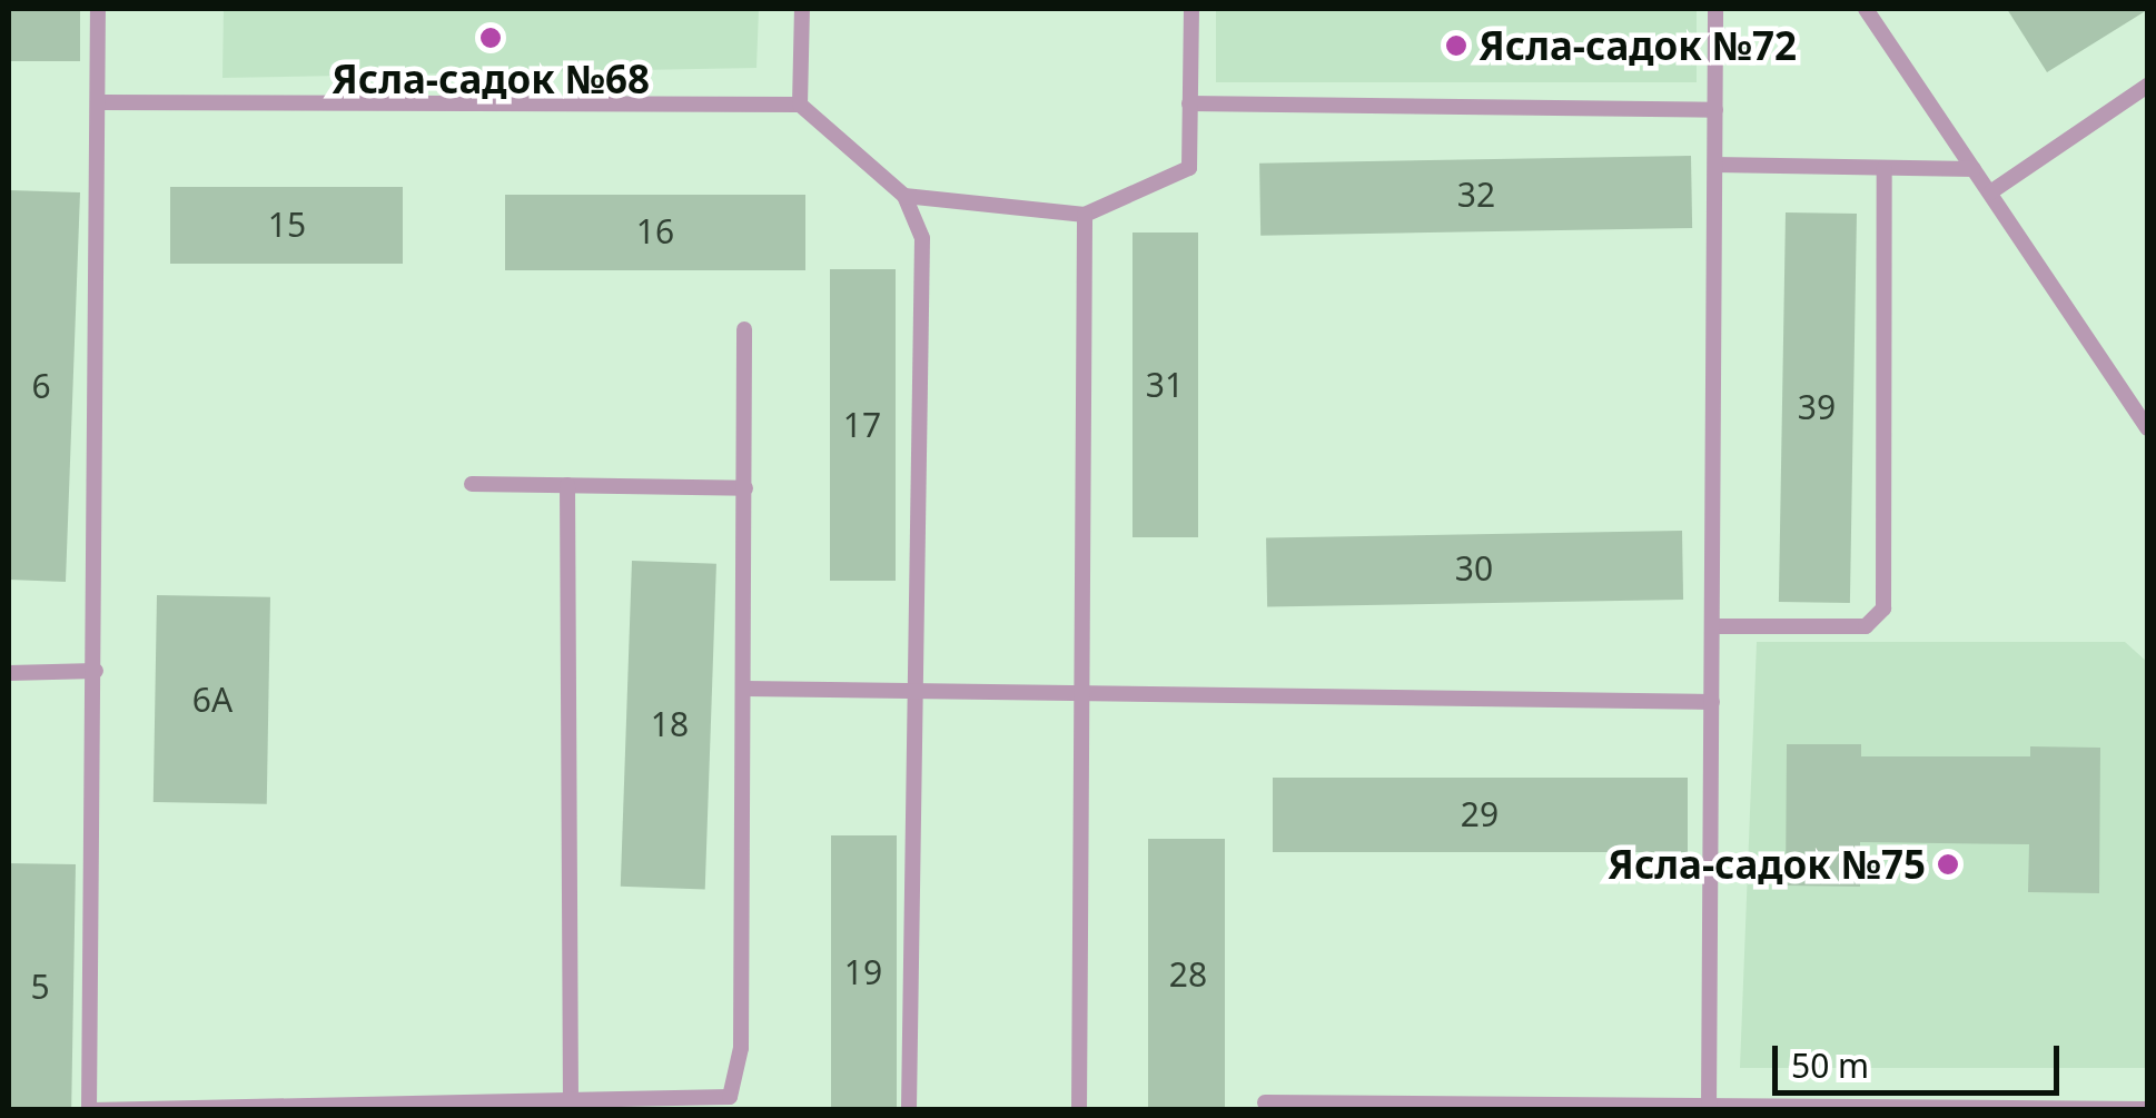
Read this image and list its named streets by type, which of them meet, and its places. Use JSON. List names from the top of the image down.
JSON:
{
  "places": ["Ясла-садок №68", "Ясла-садок №72", "Ясла-садок №75"],
  "house_numbers": [
    "32",
    "15",
    "16",
    "31",
    "6",
    "39",
    "17",
    "30",
    "6А",
    "18",
    "29",
    "19",
    "28",
    "5"
  ],
  "scale_bar": "50 m"
}
